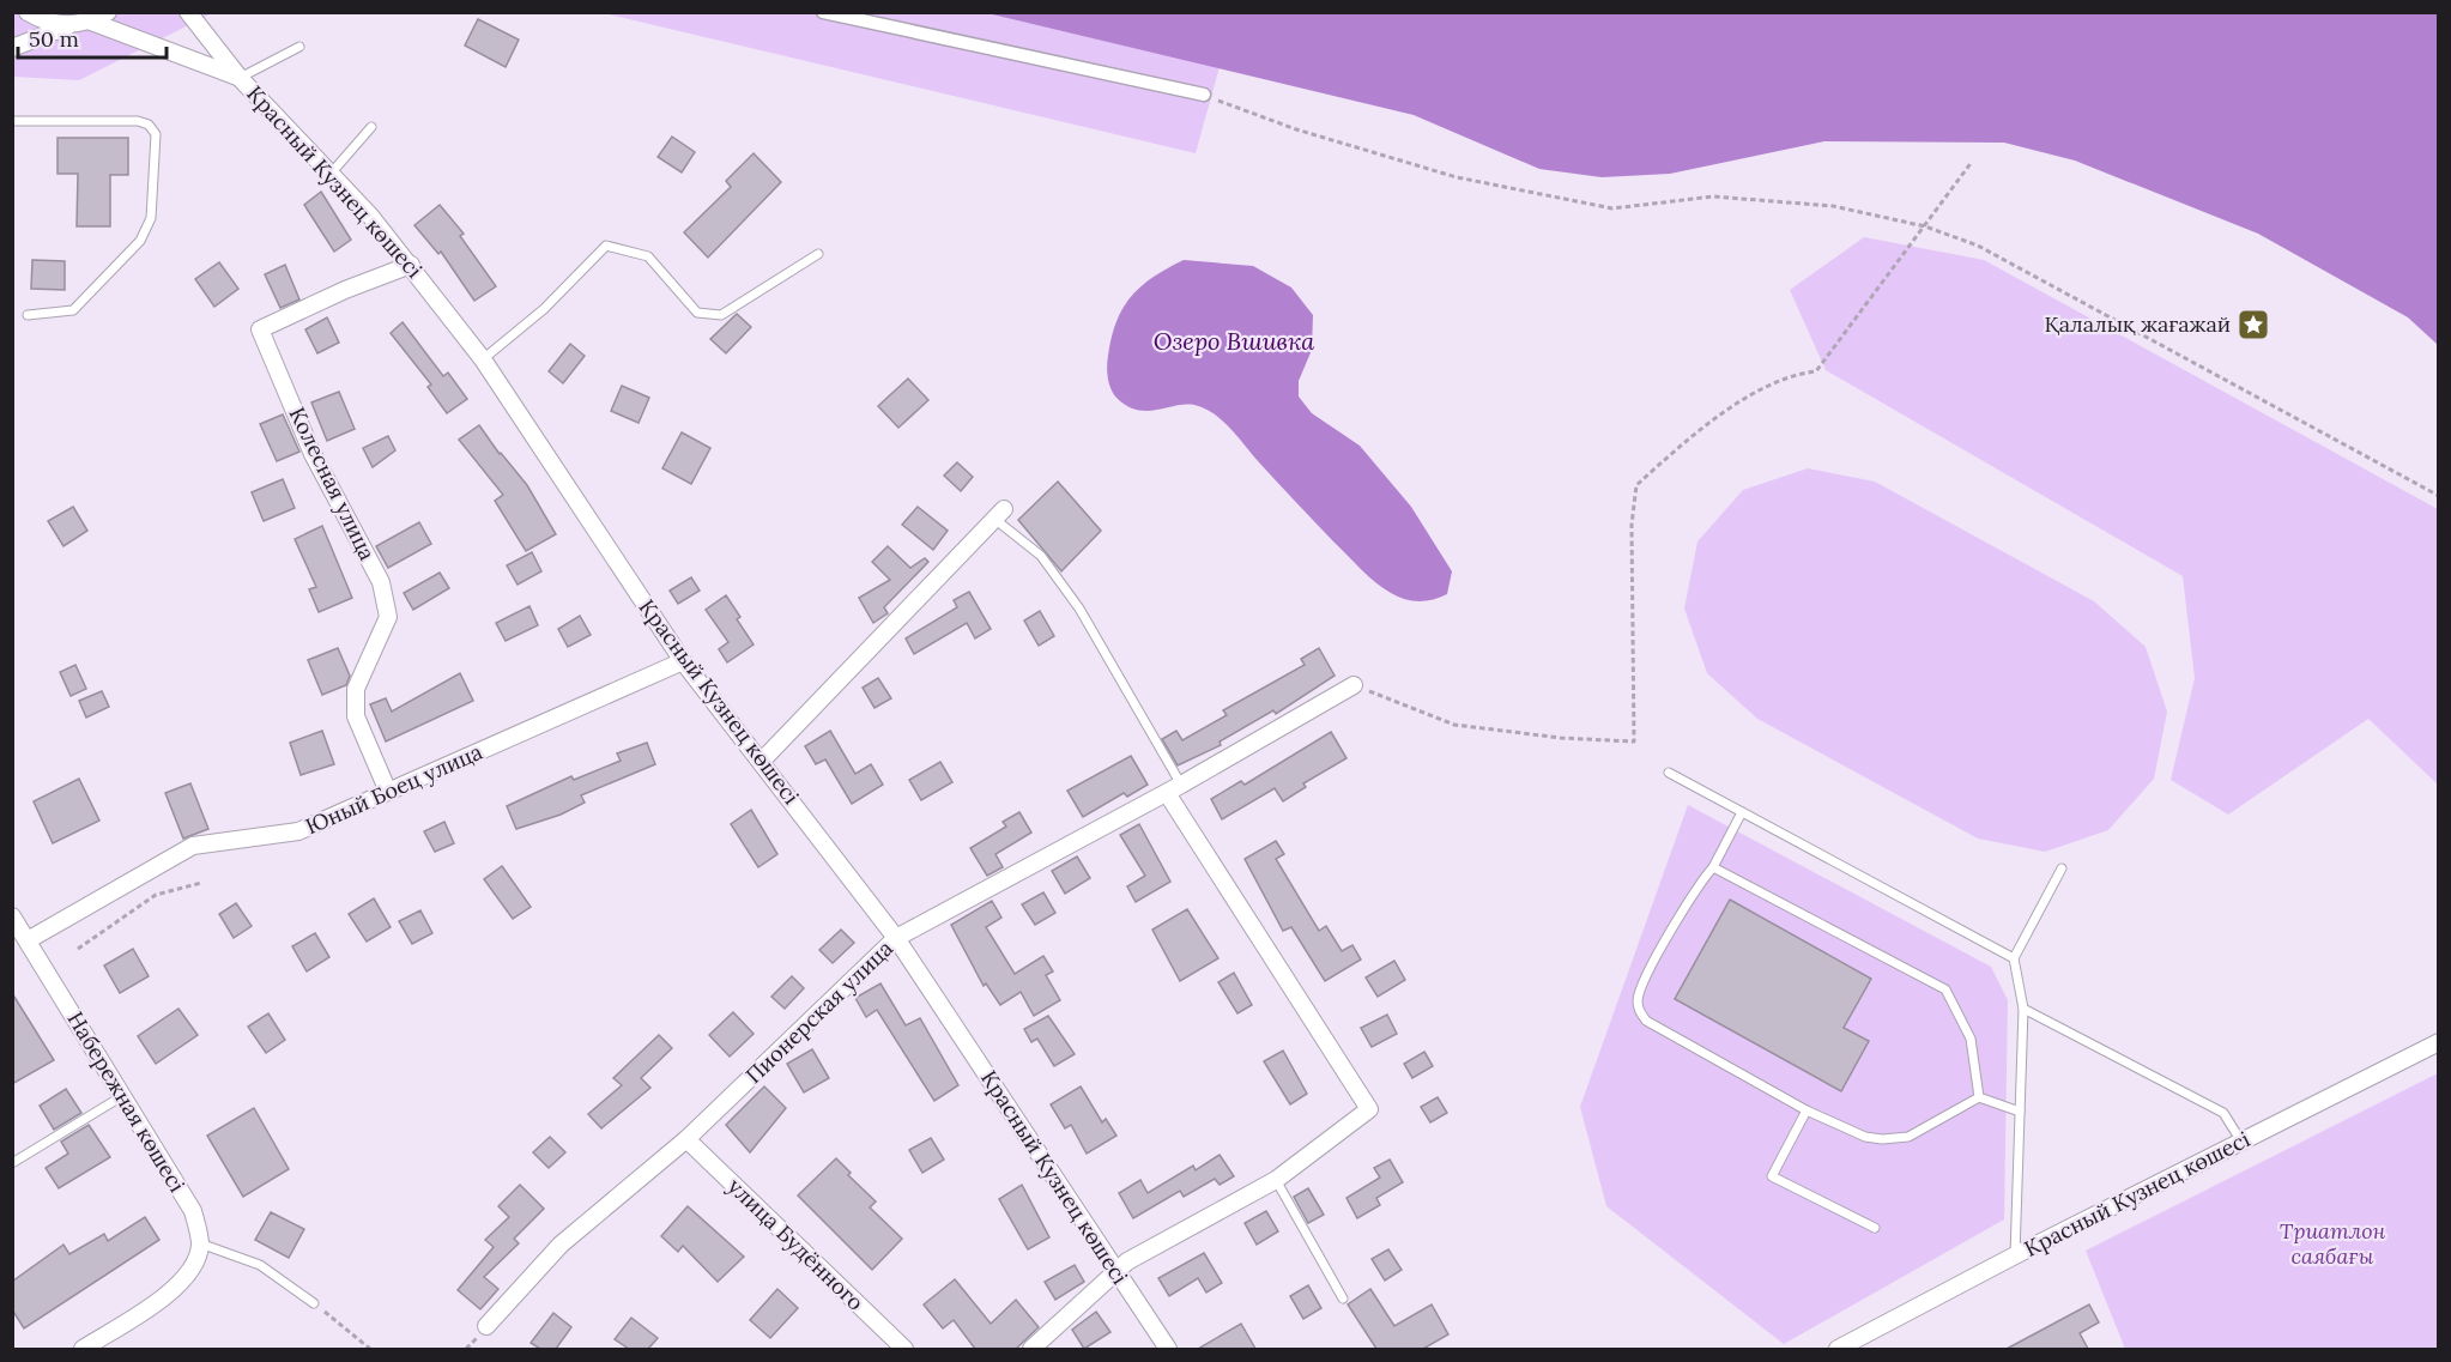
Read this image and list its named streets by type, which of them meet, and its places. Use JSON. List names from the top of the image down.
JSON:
{
  "streets": {
    "street": [
      "Красный Кузнец көшесі",
      "Колесная улица",
      "Юный Боец улица",
      "Пионерская улица",
      "Набережная көшесі",
      "улица Будённого"
    ]
  },
  "crossings": [
    ["Красный Кузнец көшесі", "Колесная улица"],
    ["Красный Кузнец көшесі", "Юный Боец улица"],
    ["Красный Кузнец көшесі", "Пионерская улица"],
    ["Колесная улица", "Юный Боец улица"],
    ["Юный Боец улица", "Набережная көшесі"],
    ["Пионерская улица", "улица Будённого"]
  ],
  "water": ["Озеро Вшивка"],
  "parks": ["Триатлон саябағы"],
  "places": {
    "place": ["Қалалық жағажай"]
  },
  "scale_bar": "50 m"
}
